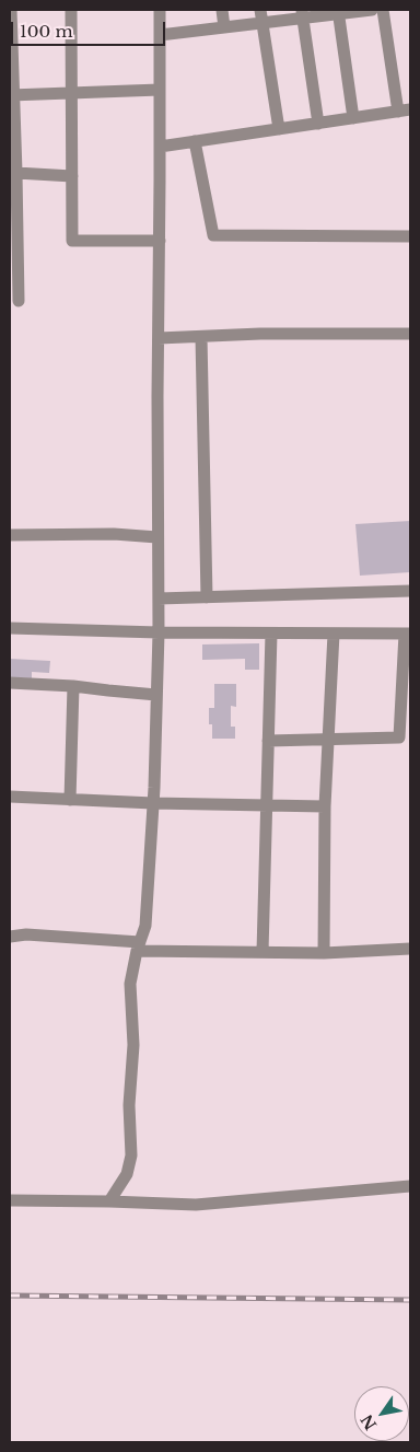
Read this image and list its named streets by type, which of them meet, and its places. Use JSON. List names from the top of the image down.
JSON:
{
  "scale_bar": "100 m",
  "north": "bottom left"
}
